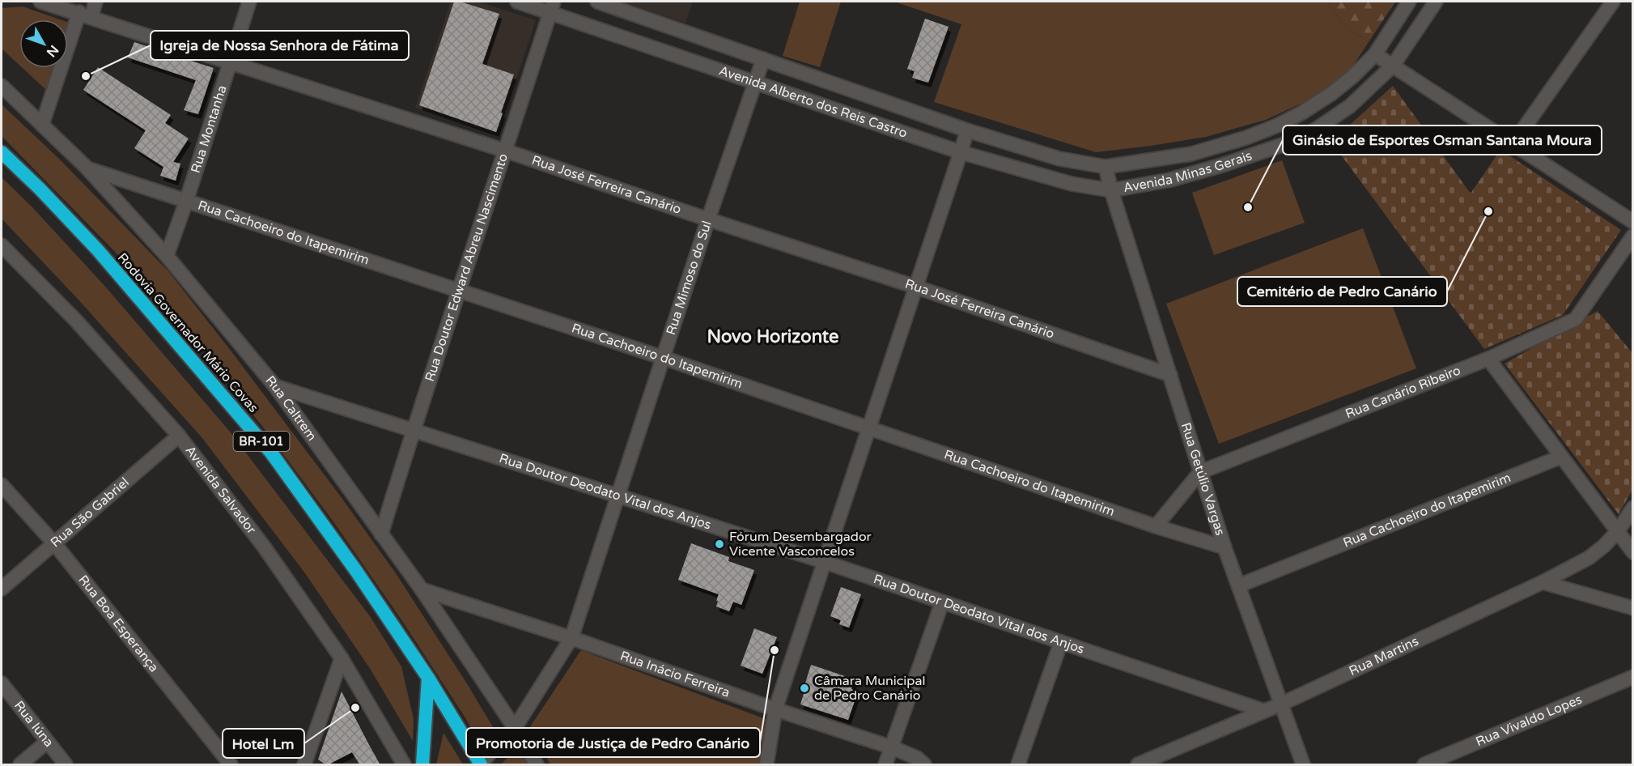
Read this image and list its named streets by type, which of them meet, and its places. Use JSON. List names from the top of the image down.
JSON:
{
  "streets": {
    "highway": ["Rodovia Governador Mário Covas", "BR-101"],
    "street": [
      "Avenida Alberto dos Reis Castro",
      "Rua Montanha",
      "Avenida Minas Gerais",
      "Rua José Ferreira Canário",
      "Rua Cachoeiro do Itapemirim",
      "Rua Doutor Edward Abreu Nascimento",
      "Rua Mimoso do Sul",
      "Rua Canário Ribeiro",
      "Rua Caltrem",
      "Rua Getúlio Vargas",
      "Avenida Salvador",
      "Rua Doutor Deodato Vital dos Anjos",
      "Rua São Gabriel",
      "Rua Boa Esperança",
      "Rua Martins",
      "Rua Inácio Ferreira",
      "Rua Vivaldo Lopes",
      "Rua Iúna"
    ]
  },
  "crossings": [
    ["Avenida Alberto dos Reis Castro", "Avenida Minas Gerais"],
    ["Avenida Alberto dos Reis Castro", "Rua Doutor Edward Abreu Nascimento"],
    ["Avenida Alberto dos Reis Castro", "Rua Mimoso do Sul"],
    ["Avenida Alberto dos Reis Castro", "Rua Getúlio Vargas"],
    ["Rua Montanha", "Rua José Ferreira Canário"],
    ["Rua Montanha", "Rua Cachoeiro do Itapemirim"],
    ["Rua Montanha", "Rua Caltrem"],
    ["Avenida Minas Gerais", "Rua Getúlio Vargas"],
    ["Rua José Ferreira Canário", "Rua Doutor Edward Abreu Nascimento"],
    ["Rua José Ferreira Canário", "Rua Mimoso do Sul"],
    ["Rua José Ferreira Canário", "Rua Getúlio Vargas"],
    ["Rua Cachoeiro do Itapemirim", "Rua Doutor Edward Abreu Nascimento"],
    ["Rua Cachoeiro do Itapemirim", "Rua Mimoso do Sul"],
    ["Rua Cachoeiro do Itapemirim", "Rua Canário Ribeiro"],
    ["Rua Cachoeiro do Itapemirim", "Rua Caltrem"],
    ["Rua Cachoeiro do Itapemirim", "Rua Getúlio Vargas"],
    ["Rua Doutor Edward Abreu Nascimento", "Rua Caltrem"],
    ["Rua Doutor Edward Abreu Nascimento", "Rua Doutor Deodato Vital dos Anjos"],
    ["Rua Mimoso do Sul", "Rodovia Governador Mário Covas"],
    ["Rua Mimoso do Sul", "Rua Caltrem"],
    ["Rua Mimoso do Sul", "Rua Doutor Deodato Vital dos Anjos"],
    ["Rua Mimoso do Sul", "Rua Inácio Ferreira"],
    ["Rua Canário Ribeiro", "Rua Getúlio Vargas"],
    ["Rua Caltrem", "Rua Doutor Deodato Vital dos Anjos"],
    ["Rua Caltrem", "Rua Inácio Ferreira"],
    ["Rua Getúlio Vargas", "Rua Martins"],
    ["Avenida Salvador", "Rua São Gabriel"],
    ["Rua Doutor Deodato Vital dos Anjos", "Rua Martins"],
    ["Rua São Gabriel", "Rua Boa Esperança"]
  ],
  "districts": ["Novo Horizonte"],
  "places": [
    "Igreja de Nossa Senhora de Fátima",
    "Ginásio de Esportes Osman Santana Moura",
    "Cemitério de Pedro Canário",
    "Fórum Desembargador Vicente Vasconcelos",
    "Promotoria de Justiça de Pedro Canário",
    "Câmara Municipal de Pedro Canário",
    "Hotel Lm"
  ],
  "north": "bottom right"
}
